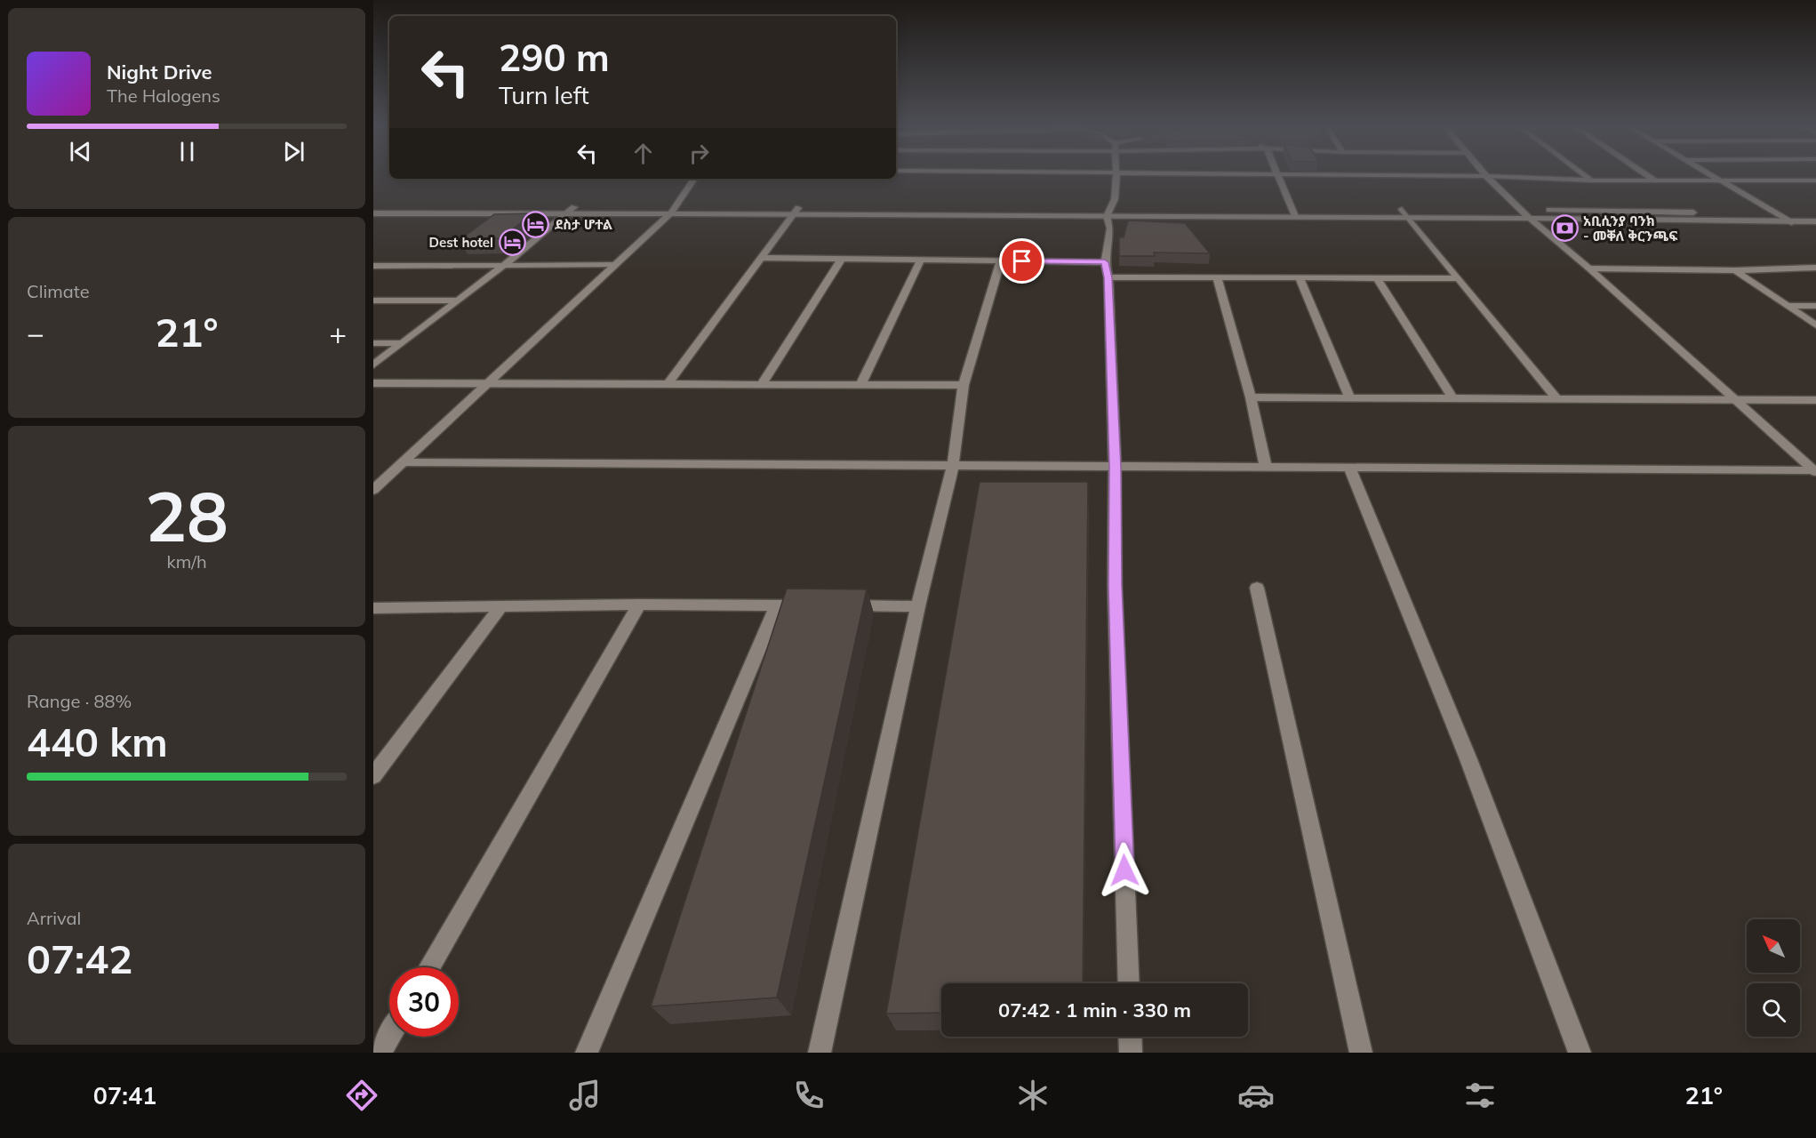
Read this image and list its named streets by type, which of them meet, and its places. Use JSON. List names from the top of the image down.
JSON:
{
  "places": {
    "hotel": ["ደስታ ሆተል", "Dest hotel"],
    "bank": ["አቢሲንያ ባንክ - መቐለ ቅርንጫፍ"]
  },
  "north": "top left",
  "page": {
    "turn": ["290 m", "Turn left"],
    "song": ["Night Drive", "The Halogens"],
    "tile": [
      "Climate",
      ["28", "km/h"],
      ["Range · 88%", "440 km"],
      ["Arrival", "07:42"]
    ],
    "heat": ["−", "21°", "+"],
    "limit": "30",
    "trip": "07:42 · 1 min · 330 m",
    "tabs": ["07:41", "21°"]
  }
}
